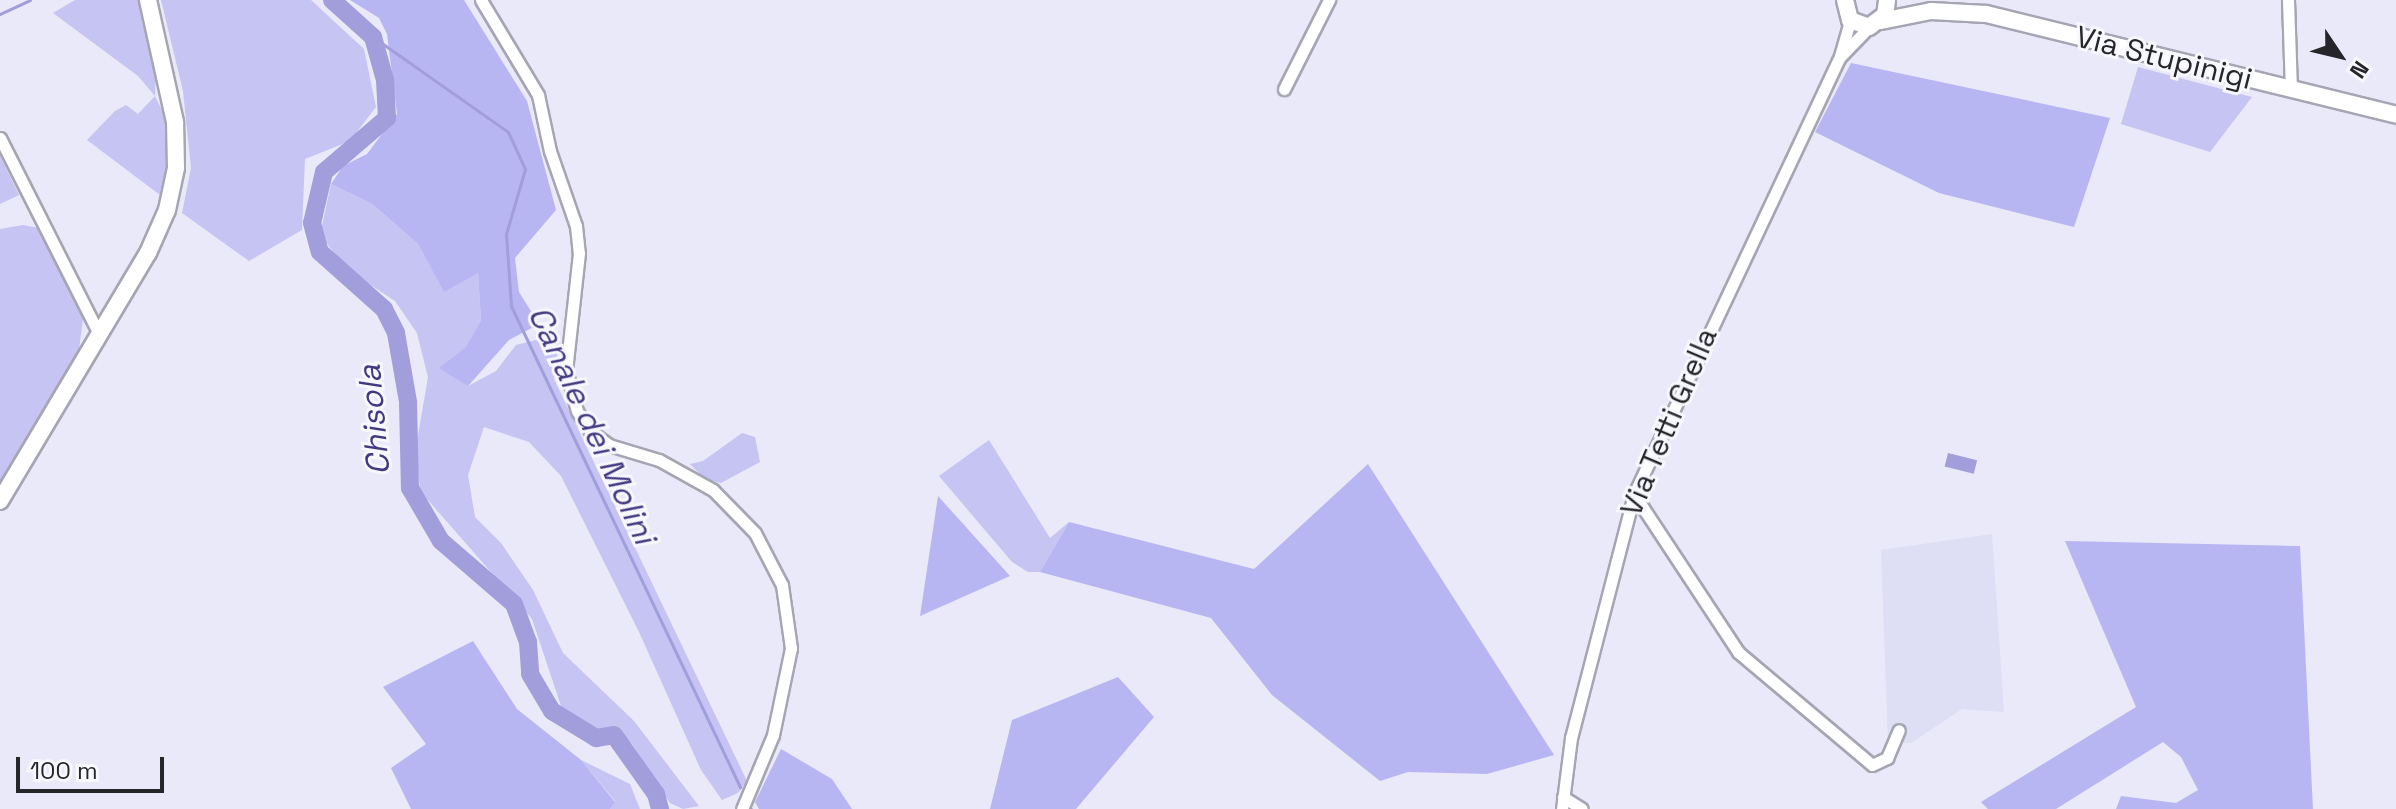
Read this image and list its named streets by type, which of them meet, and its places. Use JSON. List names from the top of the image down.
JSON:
{
  "streets": {
    "street": ["Via Stupinigi", "Via Tetti Grella"]
  },
  "crossings": [
    ["Via Stupinigi", "Via Tetti Grella"]
  ],
  "water": ["Chisola", "Canale dei Molini"],
  "scale_bar": "100 m",
  "north": "bottom right"
}
